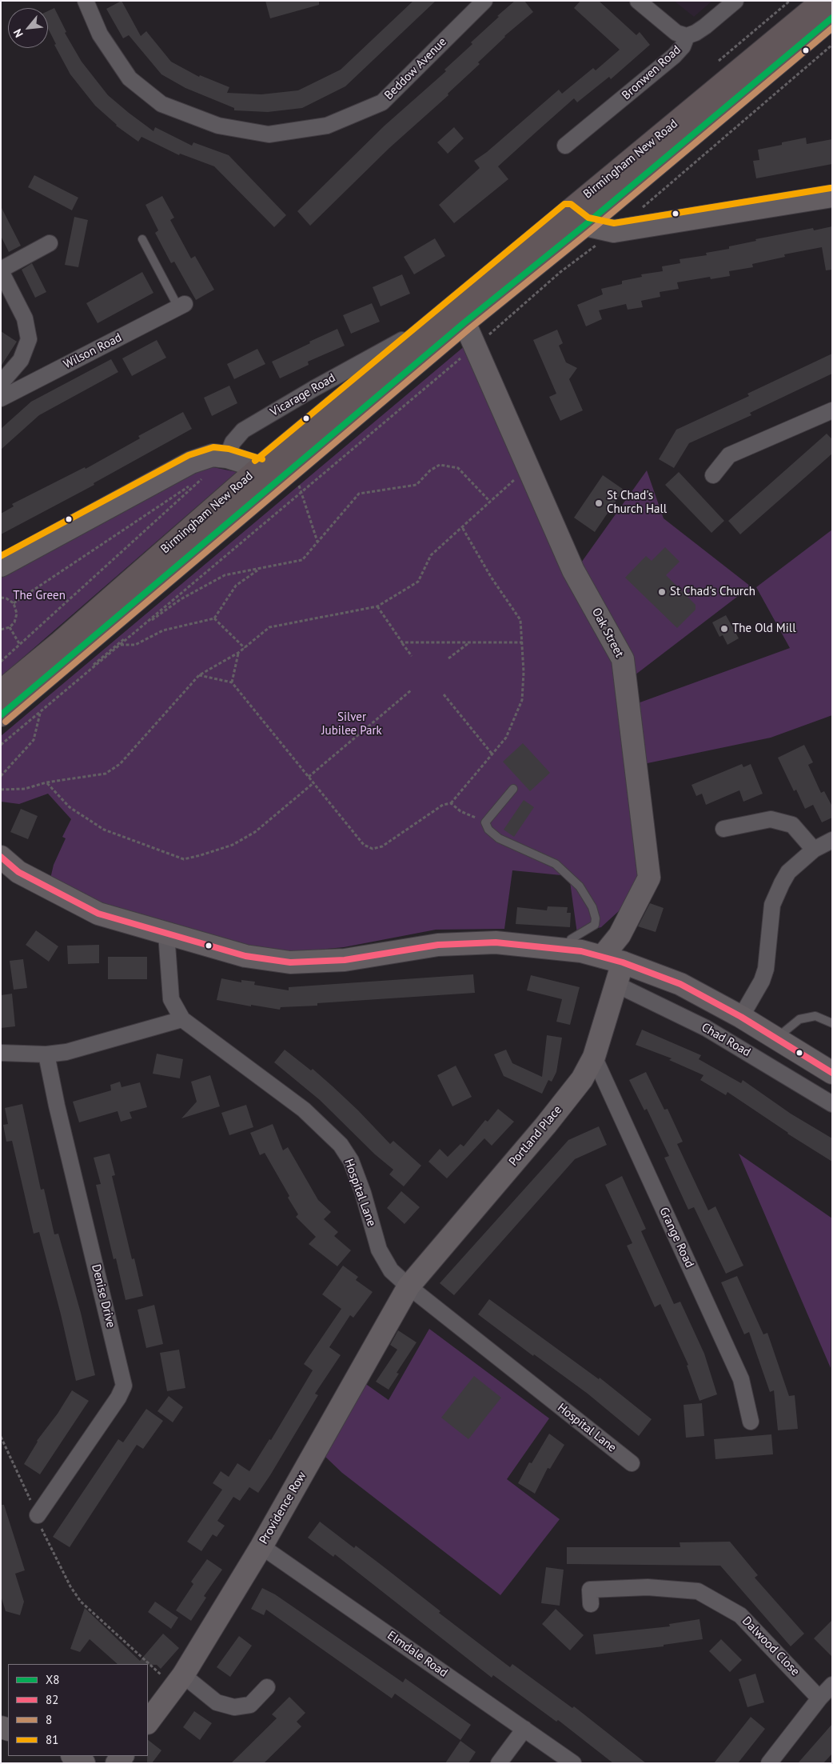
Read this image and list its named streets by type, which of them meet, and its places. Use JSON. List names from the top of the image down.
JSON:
{
  "streets": {
    "highway": ["Birmingham New Road"],
    "street": [
      "Beddow Avenue",
      "Bronwen Road",
      "Wilson Road",
      "Vicarage Road",
      "Oak Street",
      "Chad Road",
      "Portland Place",
      "Hospital Lane",
      "Grange Road",
      "Denise Drive",
      "Providence Row",
      "Dalwood Close",
      "Elmdale Road"
    ]
  },
  "crossings": [
    ["Birmingham New Road", "Vicarage Road"],
    ["Birmingham New Road", "Oak Street"],
    ["Chad Road", "Portland Place"],
    ["Portland Place", "Hospital Lane"],
    ["Portland Place", "Grange Road"],
    ["Portland Place", "Providence Row"],
    ["Hospital Lane", "Providence Row"],
    ["Providence Row", "Elmdale Road"]
  ],
  "parks": ["The Green", "Silver Jubilee Park"],
  "places": ["St Chad's Church Hall", "St Chad's Church", "The Old Mill"],
  "lines": [
    "transit line X8",
    "transit line 8",
    "transit line 81",
    "transit line 82"
  ],
  "legend": [
    "X8",
    "82",
    "8",
    "81"
  ],
  "north": "bottom left"
}
